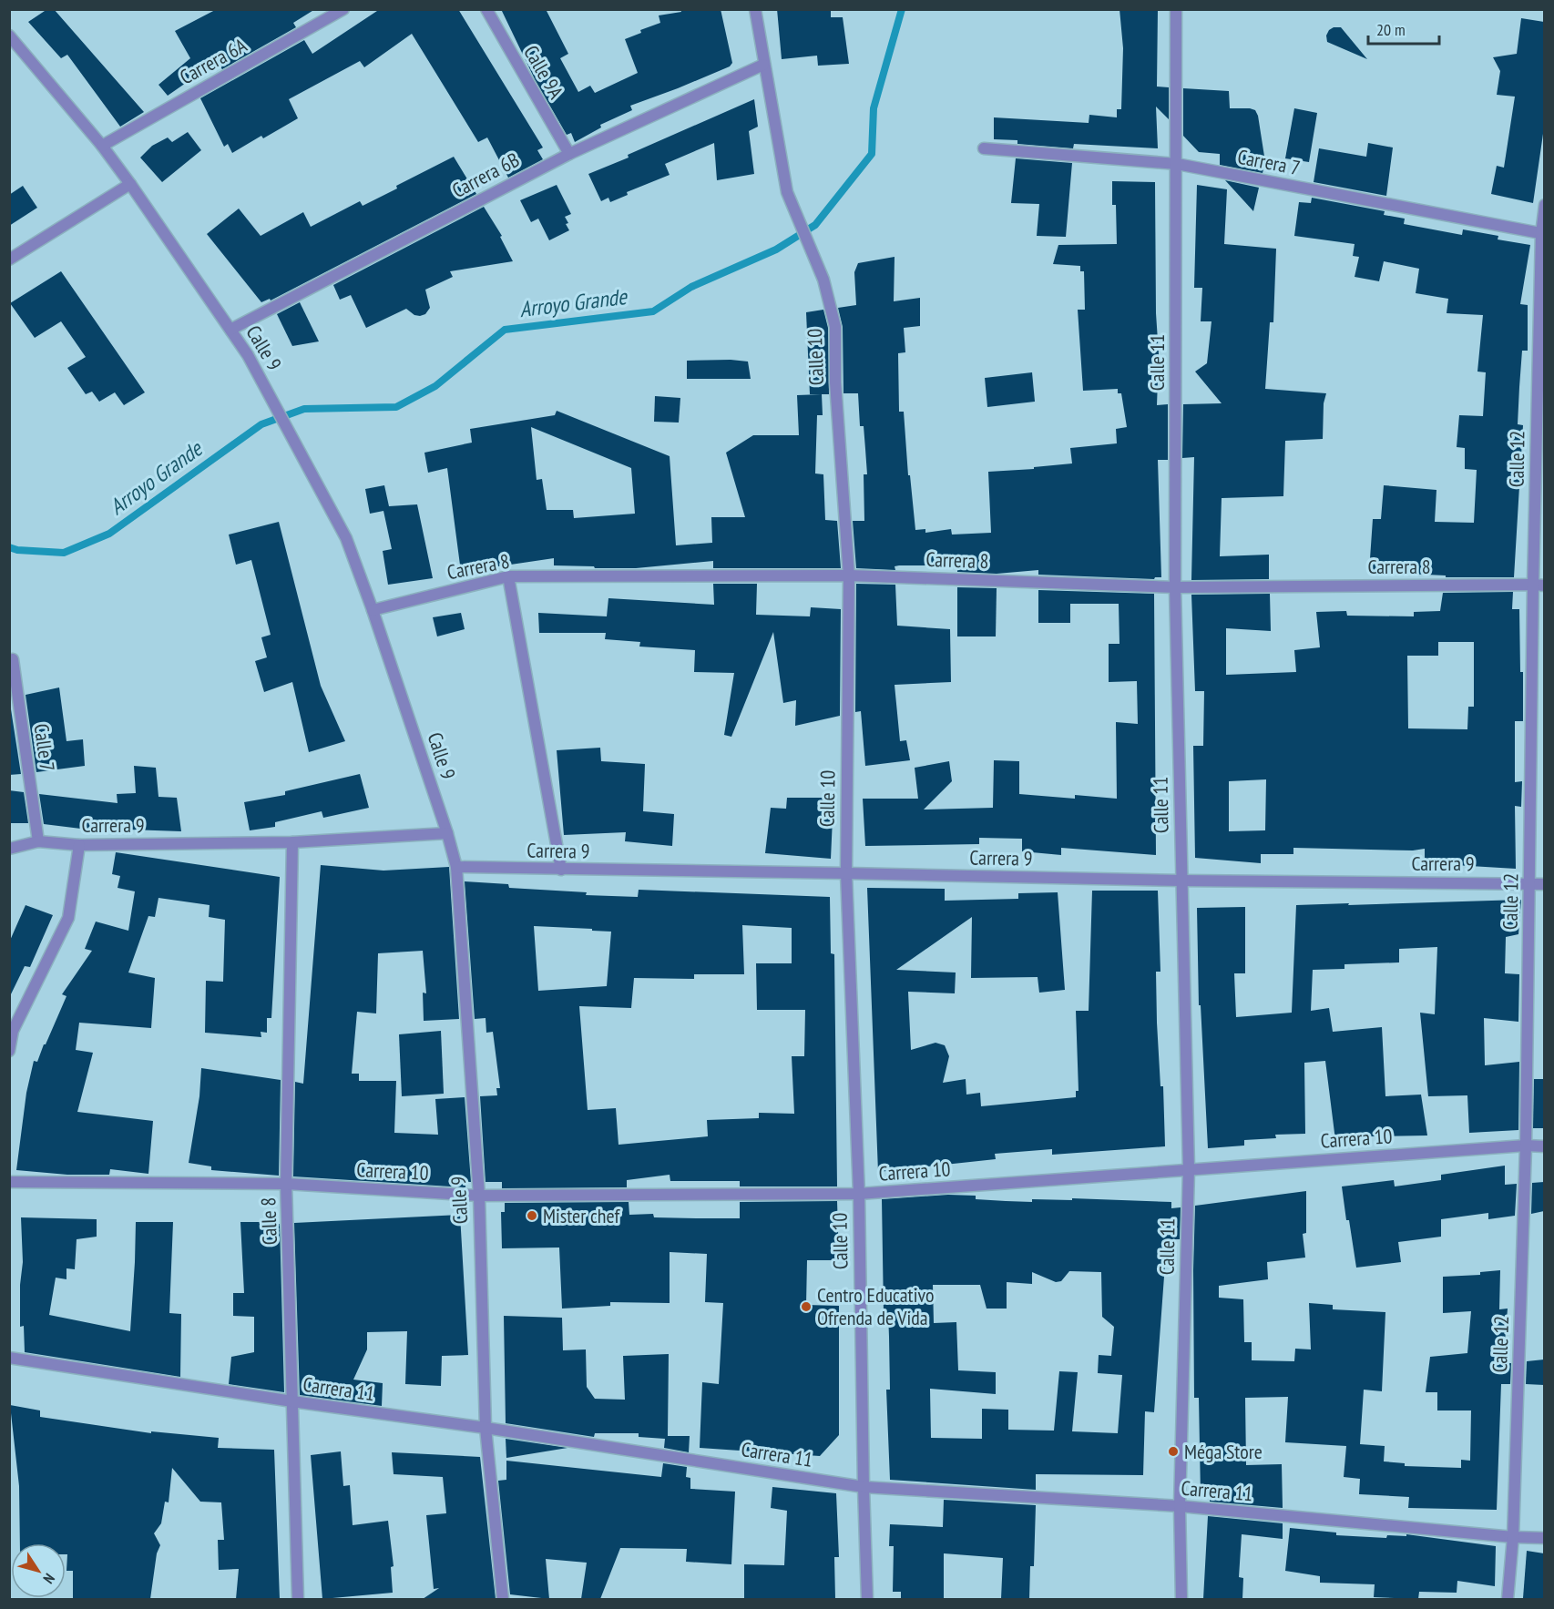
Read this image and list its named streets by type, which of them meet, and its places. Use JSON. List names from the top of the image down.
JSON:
{
  "streets": {
    "street": [
      "Carrera 6A",
      "Calle 9A",
      "Carrera 7",
      "Carrera 6B",
      "Calle 9",
      "Calle 10",
      "Calle 11",
      "Calle 12",
      "Carrera 8",
      "Calle 7",
      "Carrera 9",
      "Carrera 10",
      "Calle 8",
      "Carrera 11"
    ]
  },
  "crossings": [
    ["Carrera 6A", "Calle 9"],
    ["Calle 9A", "Carrera 6B"],
    ["Carrera 7", "Calle 11"],
    ["Carrera 7", "Calle 12"],
    ["Carrera 6B", "Calle 9"],
    ["Carrera 6B", "Calle 10"],
    ["Calle 9", "Carrera 8"],
    ["Calle 9", "Carrera 9"],
    ["Calle 9", "Carrera 10"],
    ["Calle 9", "Carrera 11"],
    ["Calle 10", "Carrera 8"],
    ["Calle 10", "Carrera 9"],
    ["Calle 10", "Carrera 10"],
    ["Calle 10", "Carrera 11"],
    ["Calle 11", "Carrera 8"],
    ["Calle 11", "Carrera 9"],
    ["Calle 11", "Carrera 10"],
    ["Calle 11", "Carrera 11"],
    ["Calle 12", "Carrera 8"],
    ["Calle 12", "Carrera 9"],
    ["Calle 12", "Carrera 10"],
    ["Calle 12", "Carrera 11"],
    ["Calle 7", "Carrera 9"],
    ["Carrera 9", "Calle 8"],
    ["Carrera 10", "Calle 8"],
    ["Calle 8", "Carrera 11"]
  ],
  "water": ["Arroyo Grande"],
  "places": ["Mister chef", "Centro Educativo Ofrenda de Vida", "Méga Store"],
  "scale_bar": "20 m",
  "north": "bottom right"
}
